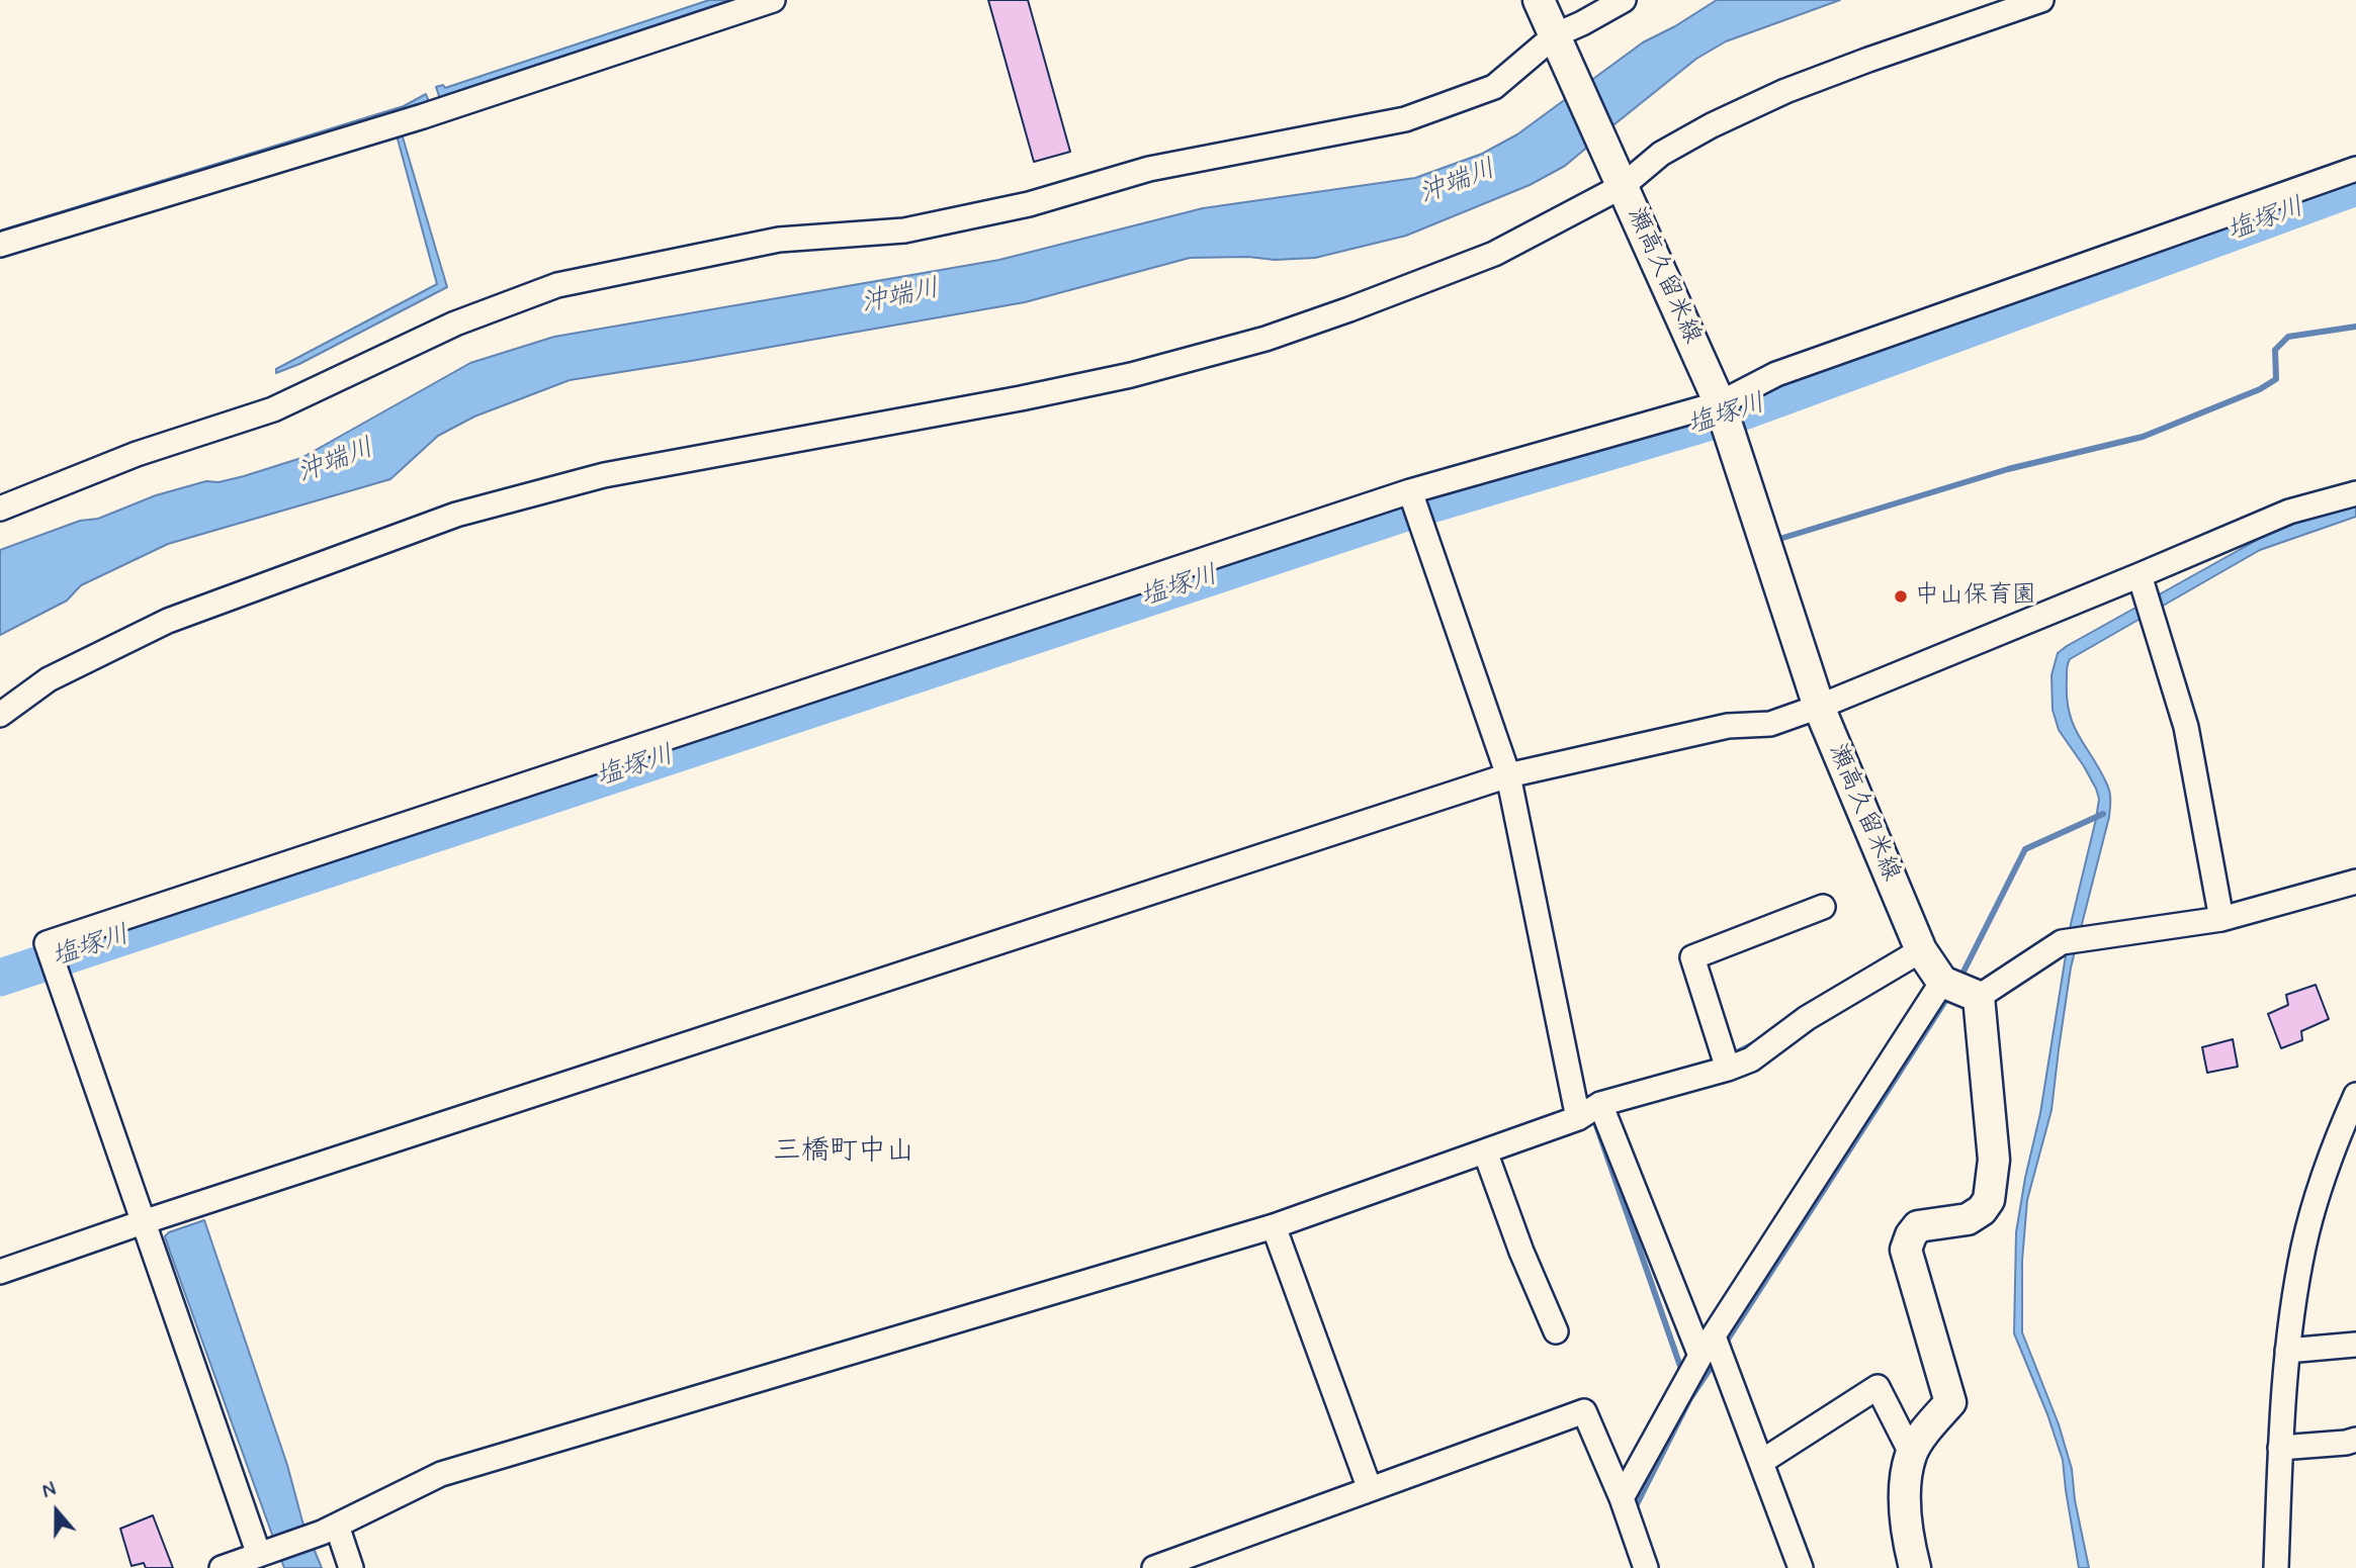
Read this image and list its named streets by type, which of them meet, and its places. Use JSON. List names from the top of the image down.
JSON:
{
  "streets": {
    "main road": ["瀬高久留米線"]
  },
  "districts": ["三橋町中山"],
  "water": ["沖端川", "塩塚川"],
  "places": ["中山保育園"],
  "north": "top"
}
